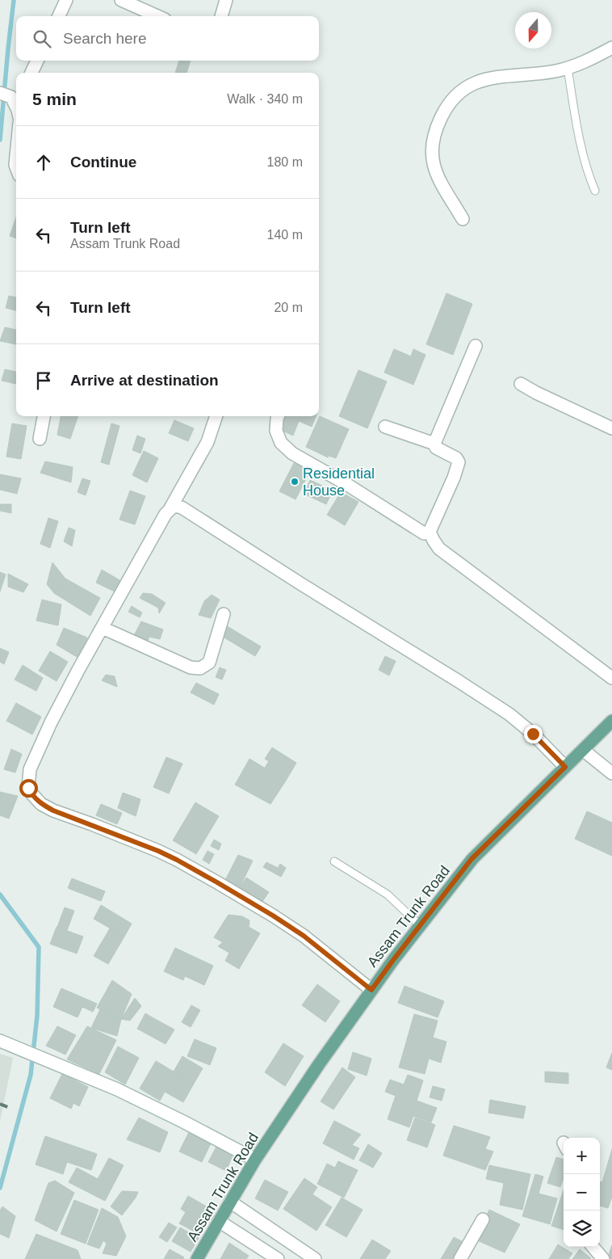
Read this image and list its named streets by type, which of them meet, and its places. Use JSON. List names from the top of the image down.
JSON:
{
  "streets": {
    "main road": ["Assam Trunk Road"]
  },
  "places": ["Residential House"],
  "north": "bottom",
  "page": {
    "search": "Search here",
    "heading": ["5 min", "Walk · 340 m"],
    "list": [
      ["Continue", "180 m"],
      ["Turn left", "Assam Trunk Road", "140 m"],
      ["Turn left", "20 m"],
      "Arrive at destination"
    ],
    "map_buttons": ["+", "−"]
  }
}
